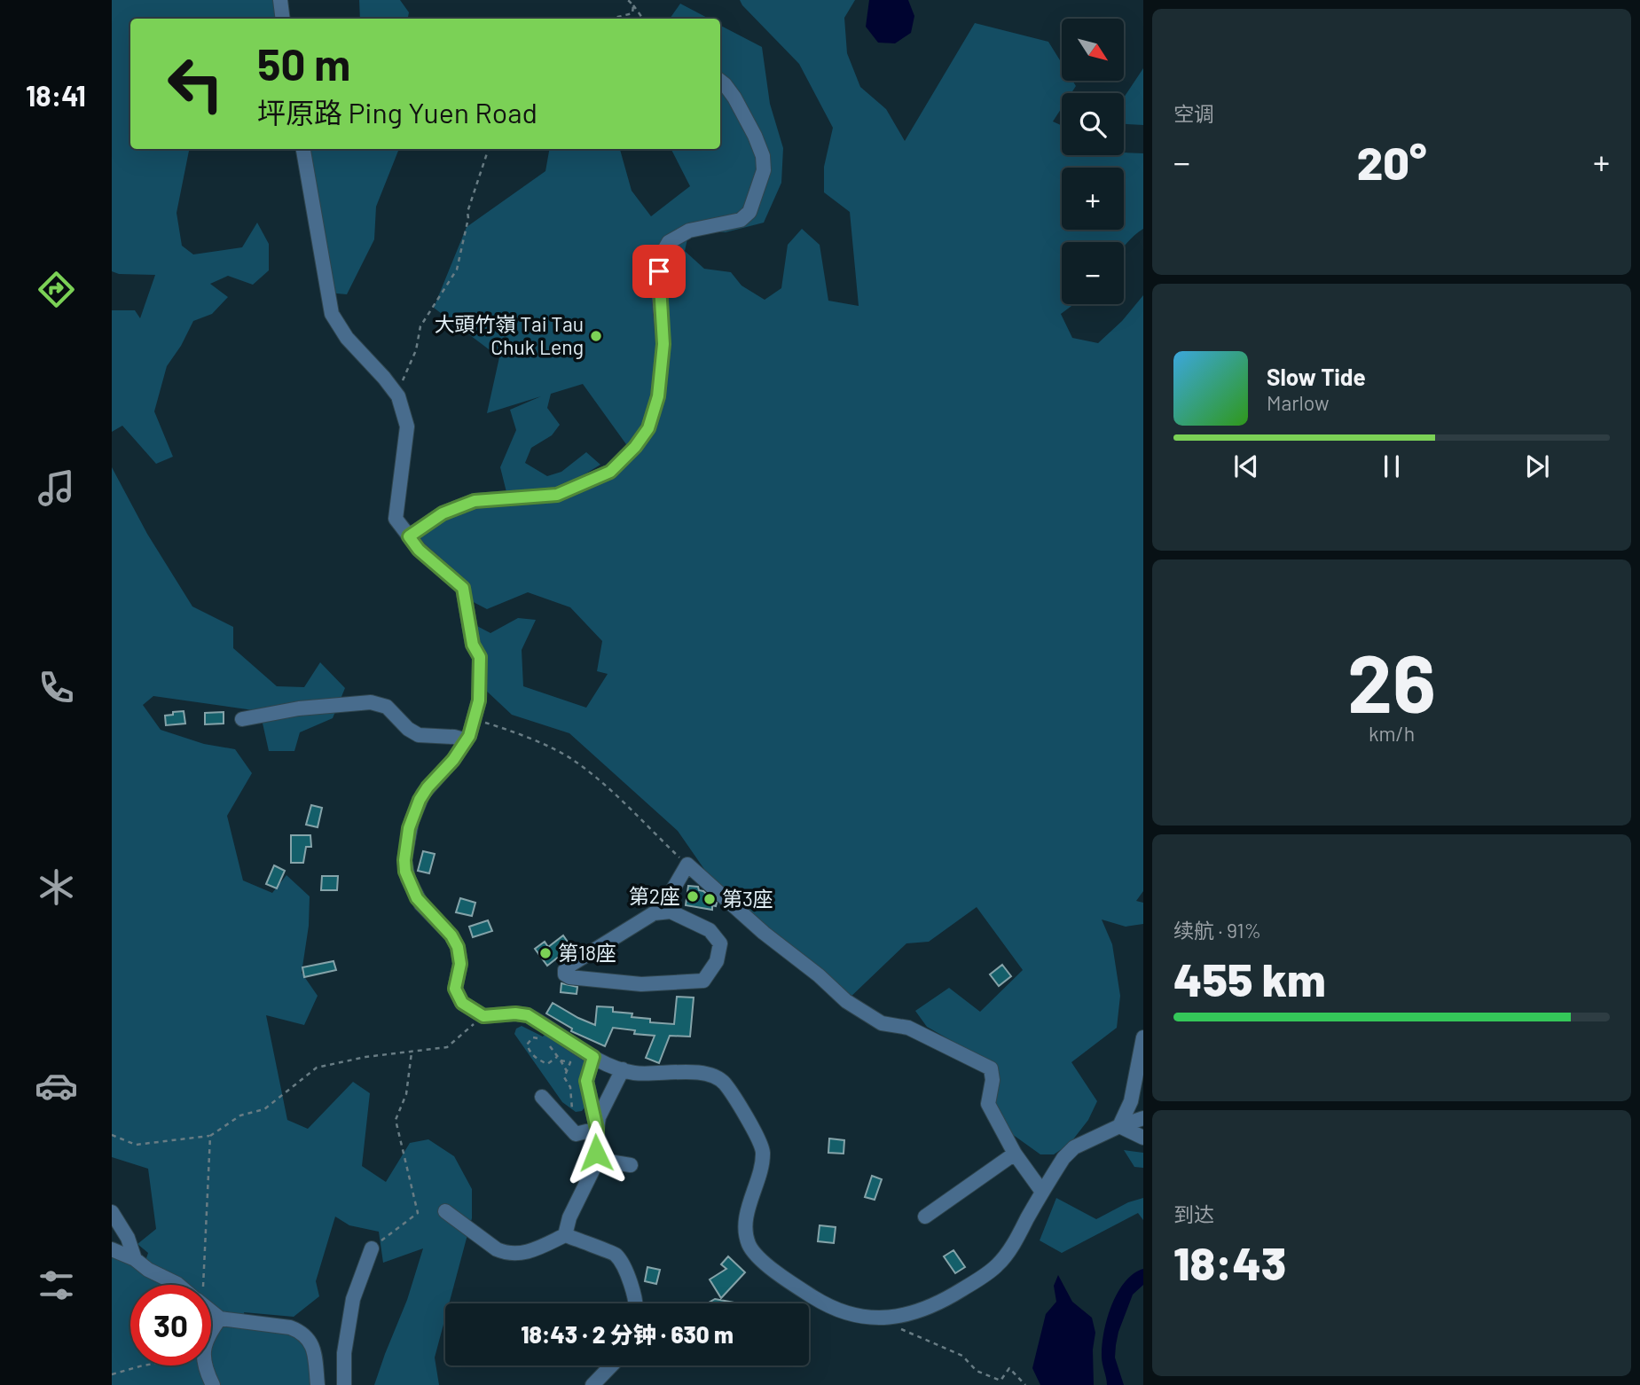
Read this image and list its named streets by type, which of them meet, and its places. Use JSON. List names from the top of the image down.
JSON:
{
  "places": [
    "大頭竹嶺 Tai Tau Chuk Leng",
    "第2座",
    "第3座",
    "第18座"
  ],
  "north": "bottom right",
  "page": {
    "tabs": "18:41",
    "tile": [
      "空调",
      ["26", "km/h"],
      ["续航 · 91%", "455 km"],
      ["到达", "18:43"]
    ],
    "map_buttons": ["+", "−"],
    "turn": ["50 m", "坪原路 Ping Yuen Road"],
    "heat": ["−", "20°", "+"],
    "song": ["Slow Tide", "Marlow"],
    "limit": "30",
    "trip": "18:43 · 2 分钟 · 630 m"
  }
}
